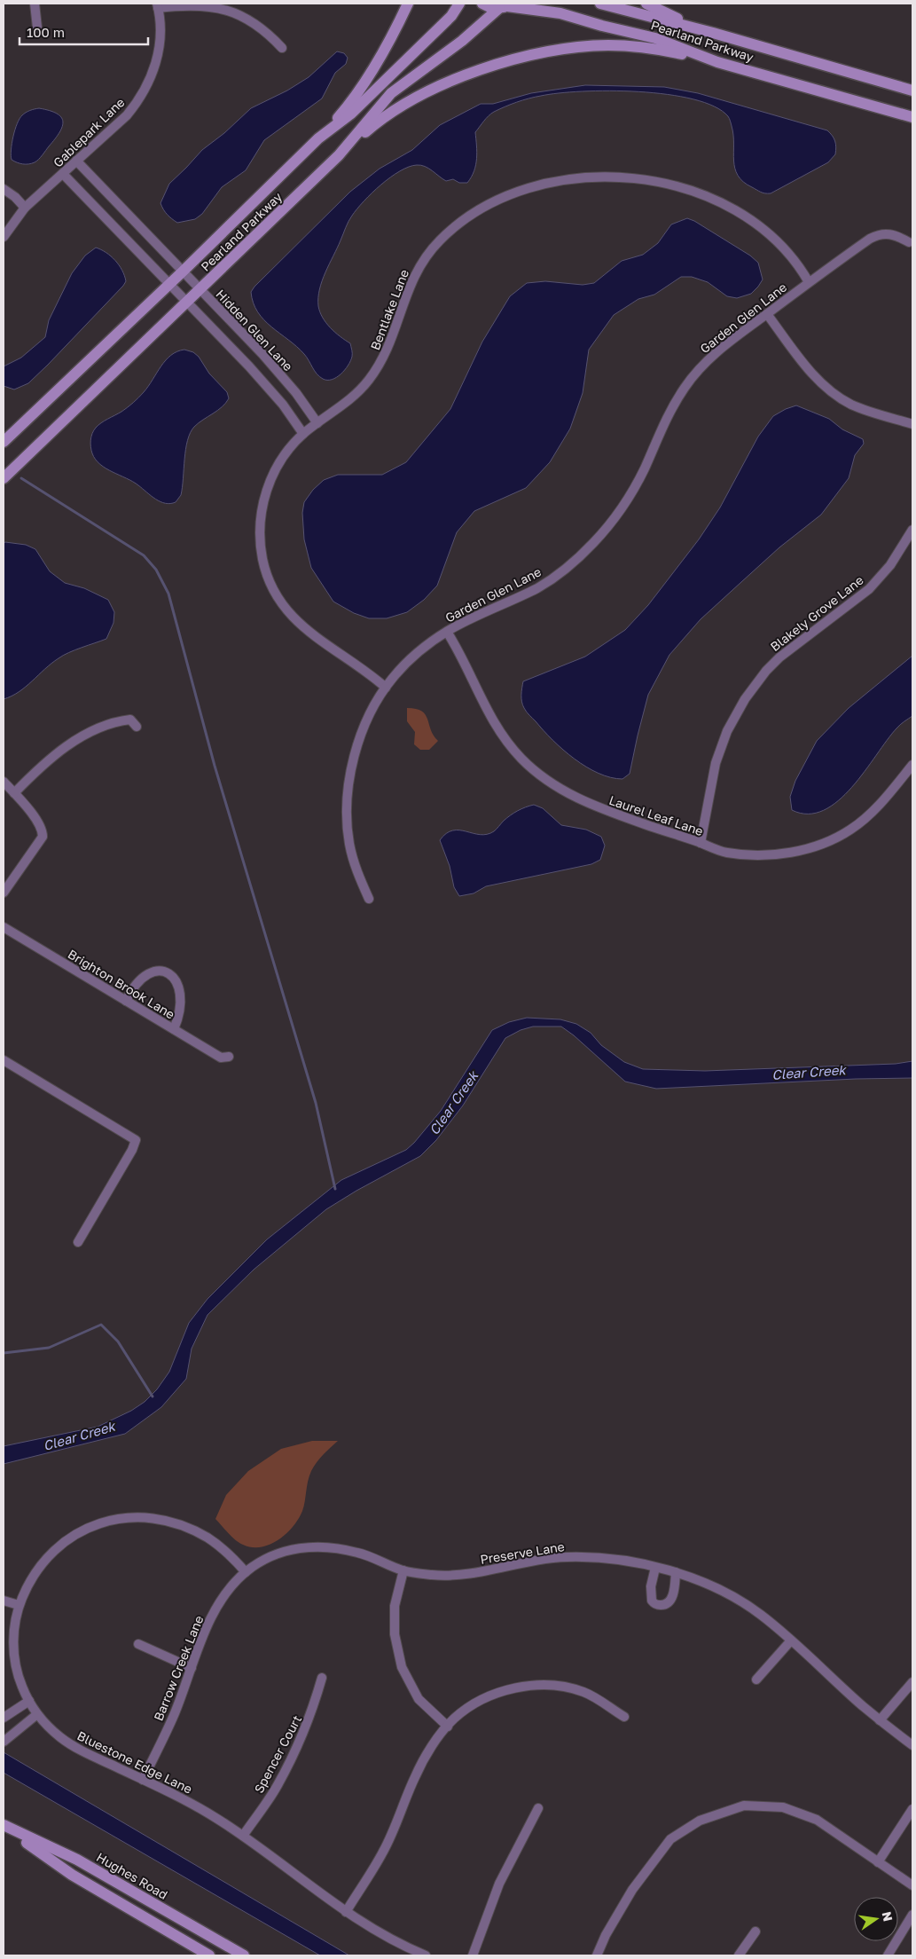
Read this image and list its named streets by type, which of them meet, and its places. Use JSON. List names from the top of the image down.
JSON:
{
  "streets": {
    "main road": ["Pearland Parkway", "Hughes Road"],
    "street": [
      "Gablepark Lane",
      "Bentlake Lane",
      "Garden Glen Lane",
      "Hidden Glen Lane",
      "Blakely Grove Lane",
      "Laurel Leaf Lane",
      "Brighton Brook Lane",
      "Preserve Lane",
      "Barrow Creek Lane",
      "Spencer Court",
      "Bluestone Edge Lane"
    ]
  },
  "crossings": [
    ["Pearland Parkway", "Hidden Glen Lane"],
    ["Gablepark Lane", "Hidden Glen Lane"],
    ["Bentlake Lane", "Garden Glen Lane"],
    ["Bentlake Lane", "Hidden Glen Lane"],
    ["Garden Glen Lane", "Laurel Leaf Lane"],
    ["Blakely Grove Lane", "Laurel Leaf Lane"],
    ["Preserve Lane", "Barrow Creek Lane"],
    ["Preserve Lane", "Bluestone Edge Lane"],
    ["Barrow Creek Lane", "Bluestone Edge Lane"],
    ["Spencer Court", "Bluestone Edge Lane"]
  ],
  "water": ["Clear Creek"],
  "scale_bar": "100 m",
  "north": "right"
}
